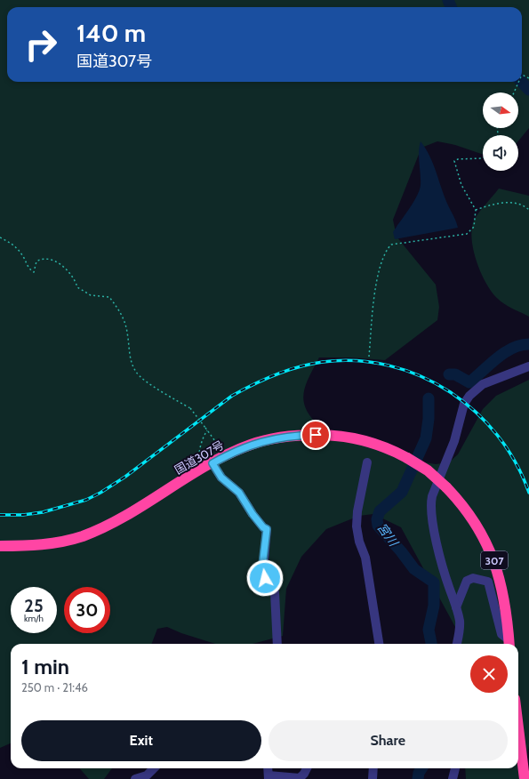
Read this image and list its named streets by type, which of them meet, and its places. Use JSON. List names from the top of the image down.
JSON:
{
  "streets": {
    "highway": ["国道307号", "307"]
  },
  "water": ["宮川"],
  "north": "right",
  "page": {
    "turn": ["140 m", "国道307号"],
    "speed": "25 km/h",
    "limit": "30",
    "heading": ["1 min", "250 m · 21:46"],
    "buttons": ["Exit", "Share"]
  }
}
